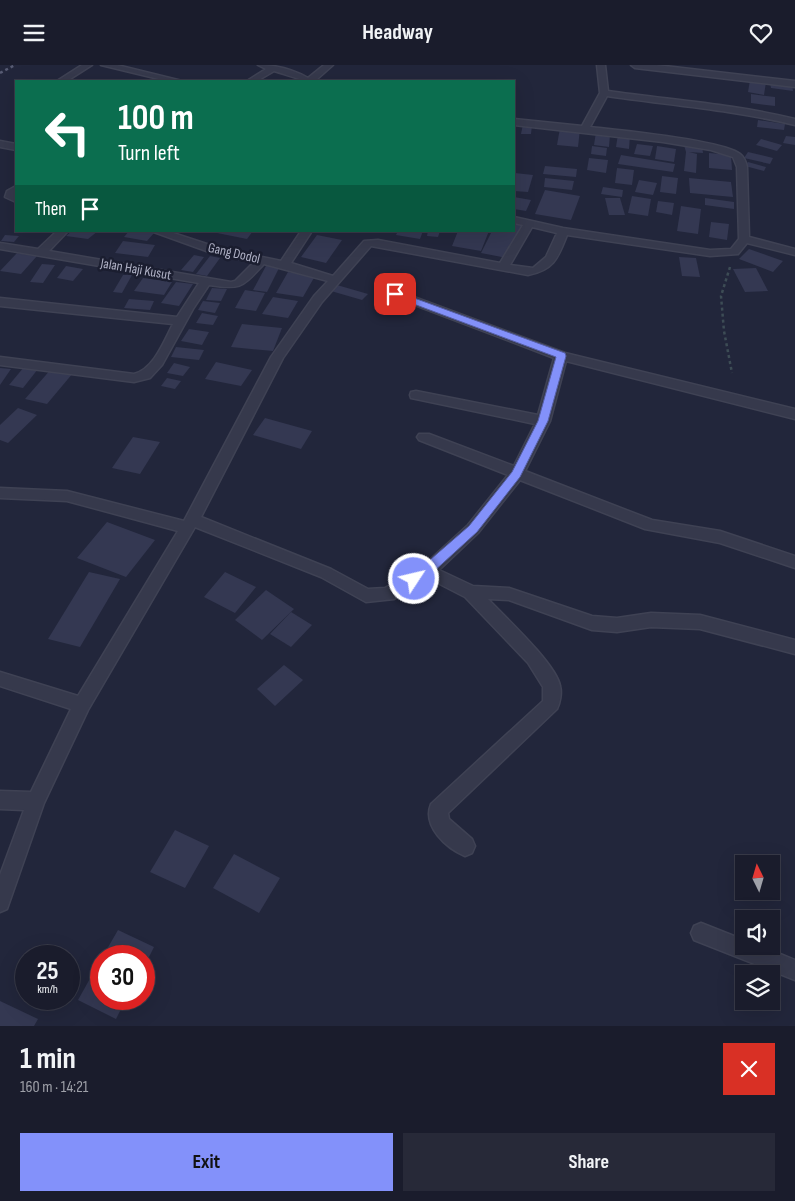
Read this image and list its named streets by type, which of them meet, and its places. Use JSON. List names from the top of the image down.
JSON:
{
  "streets": {
    "street": ["Gang Dodol", "Jalan Haji Kusut"]
  },
  "crossings": [
    ["Gang Dodol", "Jalan Haji Kusut"]
  ],
  "north": "top",
  "page": {
    "header": "Headway",
    "turn": ["100 m", "Turn left"],
    "then": "Then",
    "speed": "25 km/h",
    "limit": "30",
    "heading": ["1 min", "160 m · 14:21"],
    "buttons": ["Exit", "Share"]
  }
}
